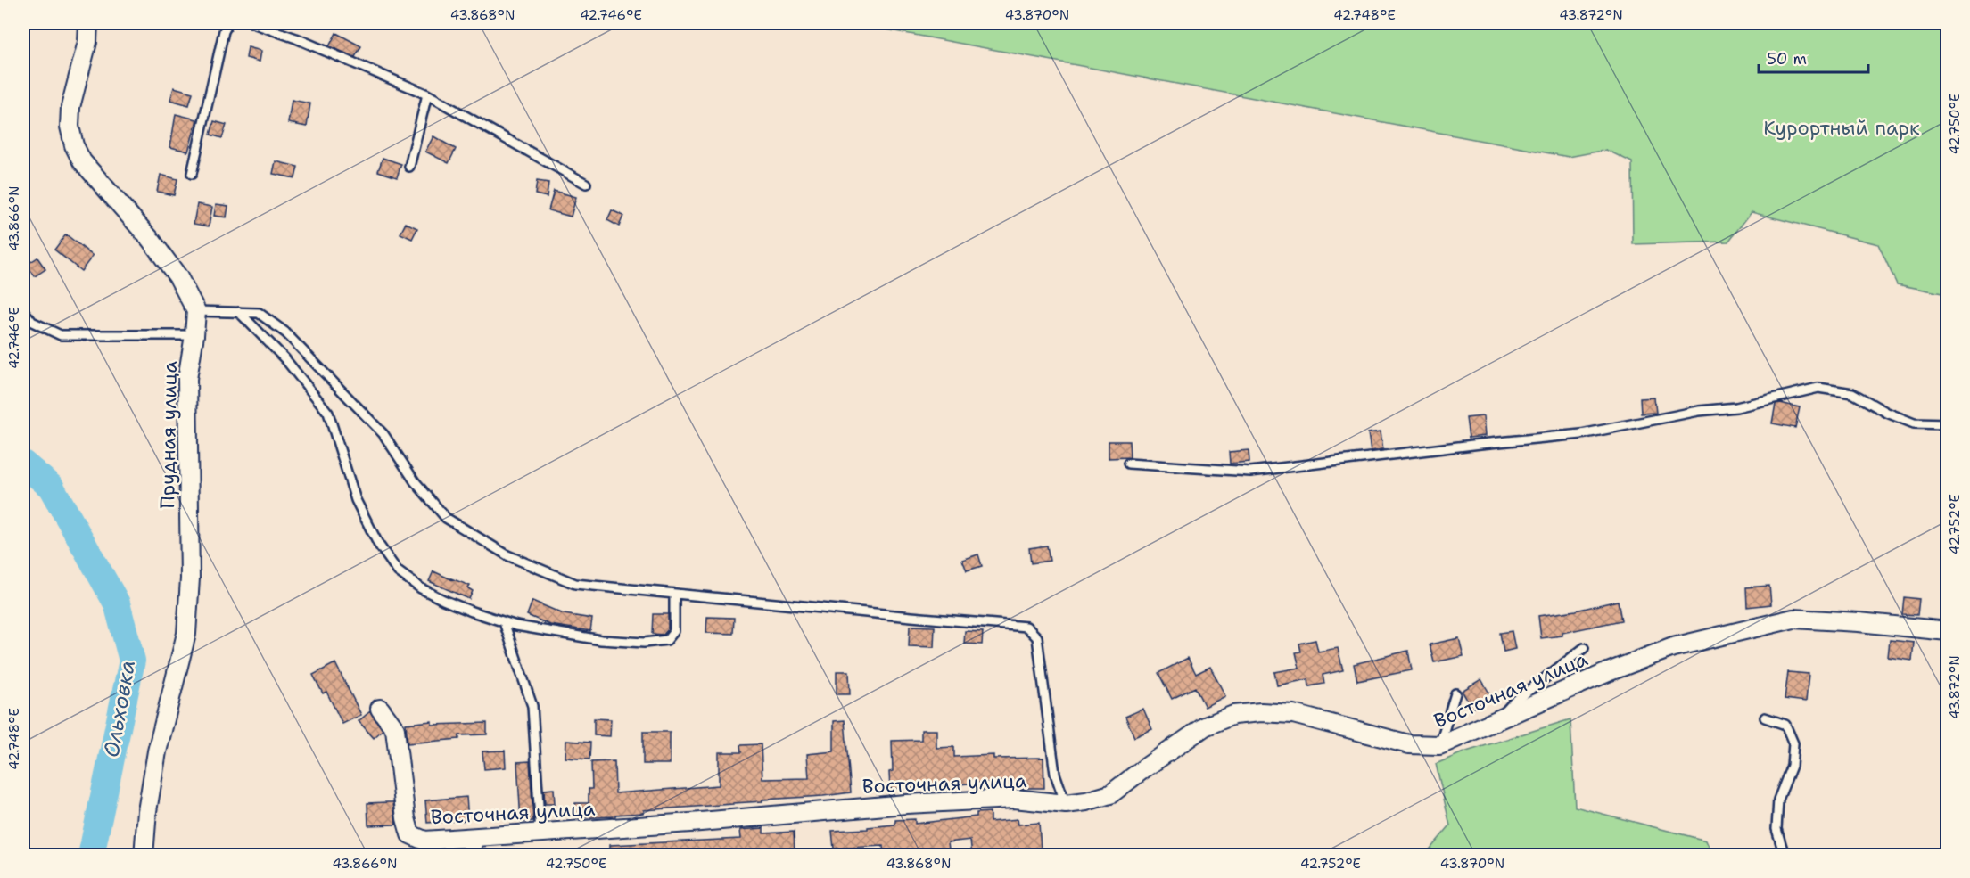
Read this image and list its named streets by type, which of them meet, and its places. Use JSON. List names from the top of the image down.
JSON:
{
  "streets": {
    "street": ["Прудная улица", "Восточная улица"]
  },
  "water": ["Ольховка"],
  "parks": ["Курортный парк"],
  "scale_bar": "50 m",
  "coordinates": [
    "43.868°N",
    "42.746°E",
    "43.870°N",
    "42.748°E",
    "43.872°N",
    "42.750°E",
    "43.866°N",
    "42.752°E"
  ]
}
